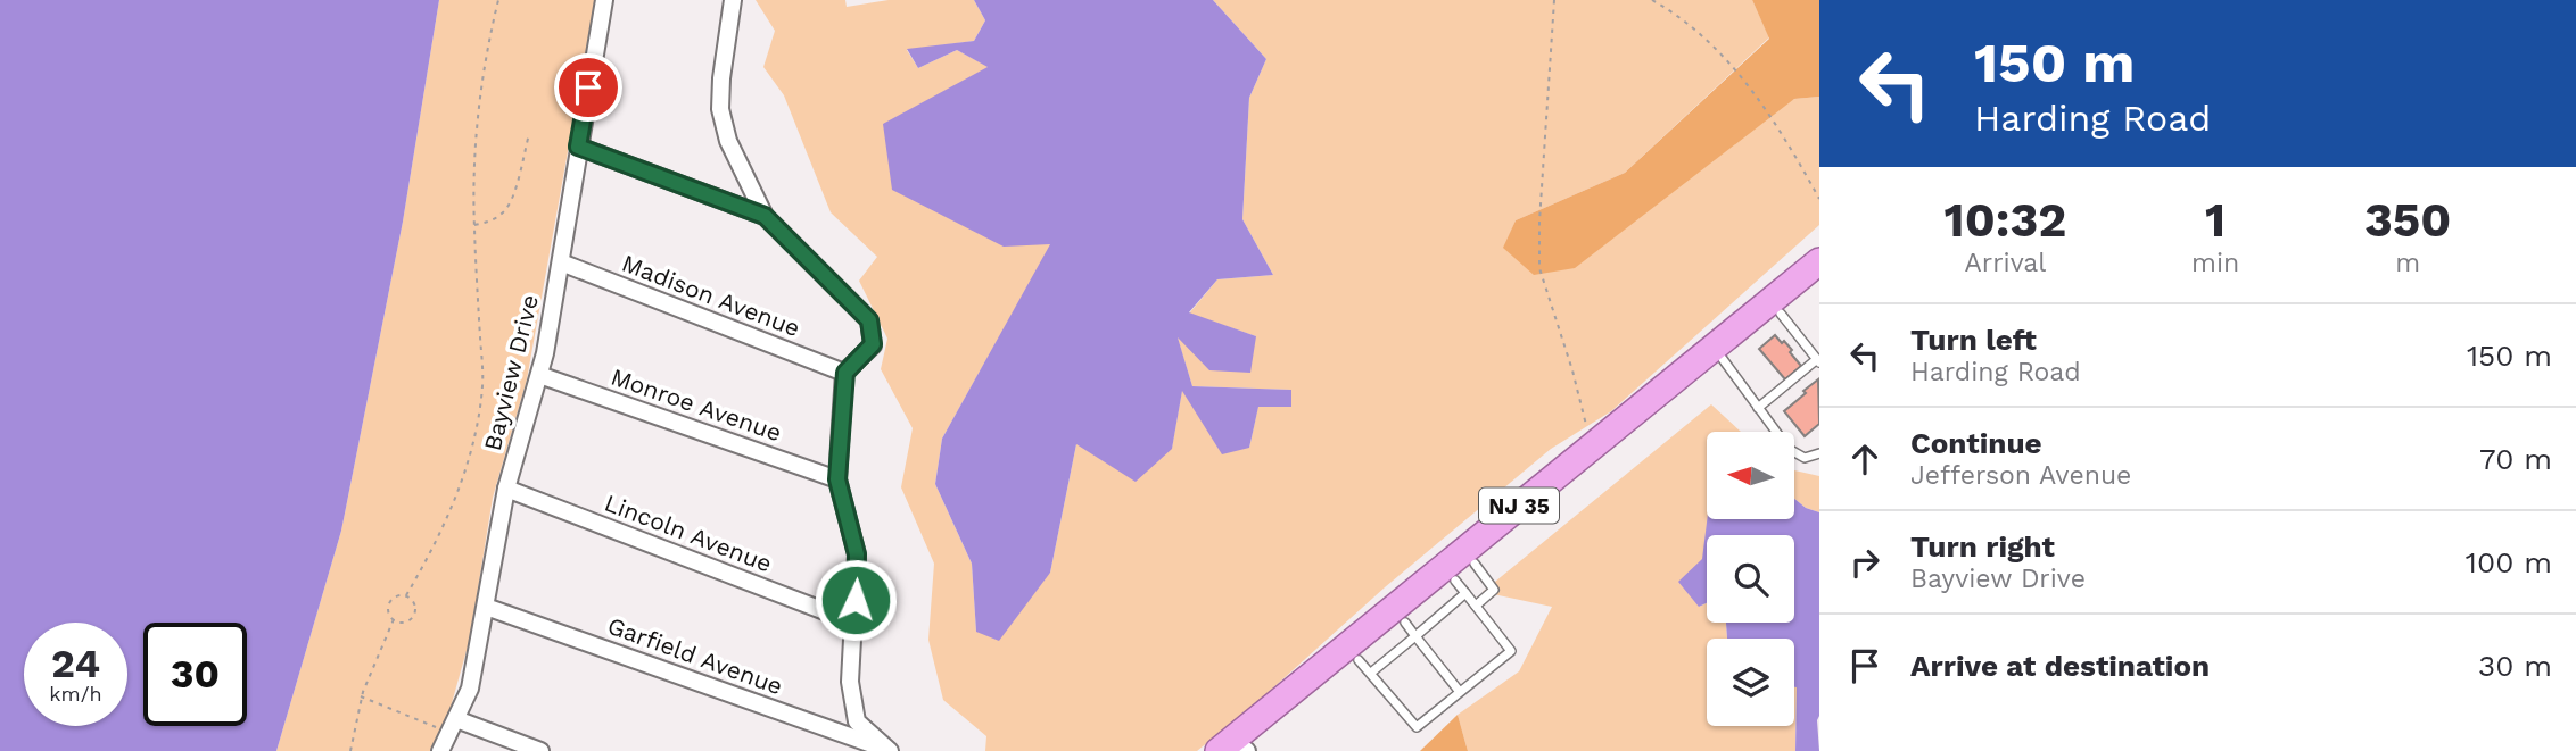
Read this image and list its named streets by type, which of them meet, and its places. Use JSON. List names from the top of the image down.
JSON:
{
  "streets": {
    "highway": ["NJ 35"],
    "street": [
      "Madison Avenue",
      "Bayview Drive",
      "Monroe Avenue",
      "Lincoln Avenue",
      "Garfield Avenue"
    ]
  },
  "crossings": [
    ["Madison Avenue", "Bayview Drive"],
    ["Bayview Drive", "Monroe Avenue"],
    ["Bayview Drive", "Lincoln Avenue"],
    ["Bayview Drive", "Garfield Avenue"]
  ],
  "north": "left",
  "page": {
    "turn": ["150 m", "Harding Road"],
    "eta": [
      "10:32",
      "Arrival",
      "1",
      "min",
      "350",
      "m"
    ],
    "list": [
      {
        "name": "Turn left",
        "note": "Harding Road",
        "value": "150 m"
      },
      {
        "name": "Continue",
        "note": "Jefferson Avenue",
        "value": "70 m"
      },
      {
        "name": "Turn right",
        "note": "Bayview Drive",
        "value": "100 m"
      },
      {
        "name": "Arrive at destination",
        "value": "30 m"
      }
    ],
    "speed": "24 km/h",
    "limit": "30"
  }
}
